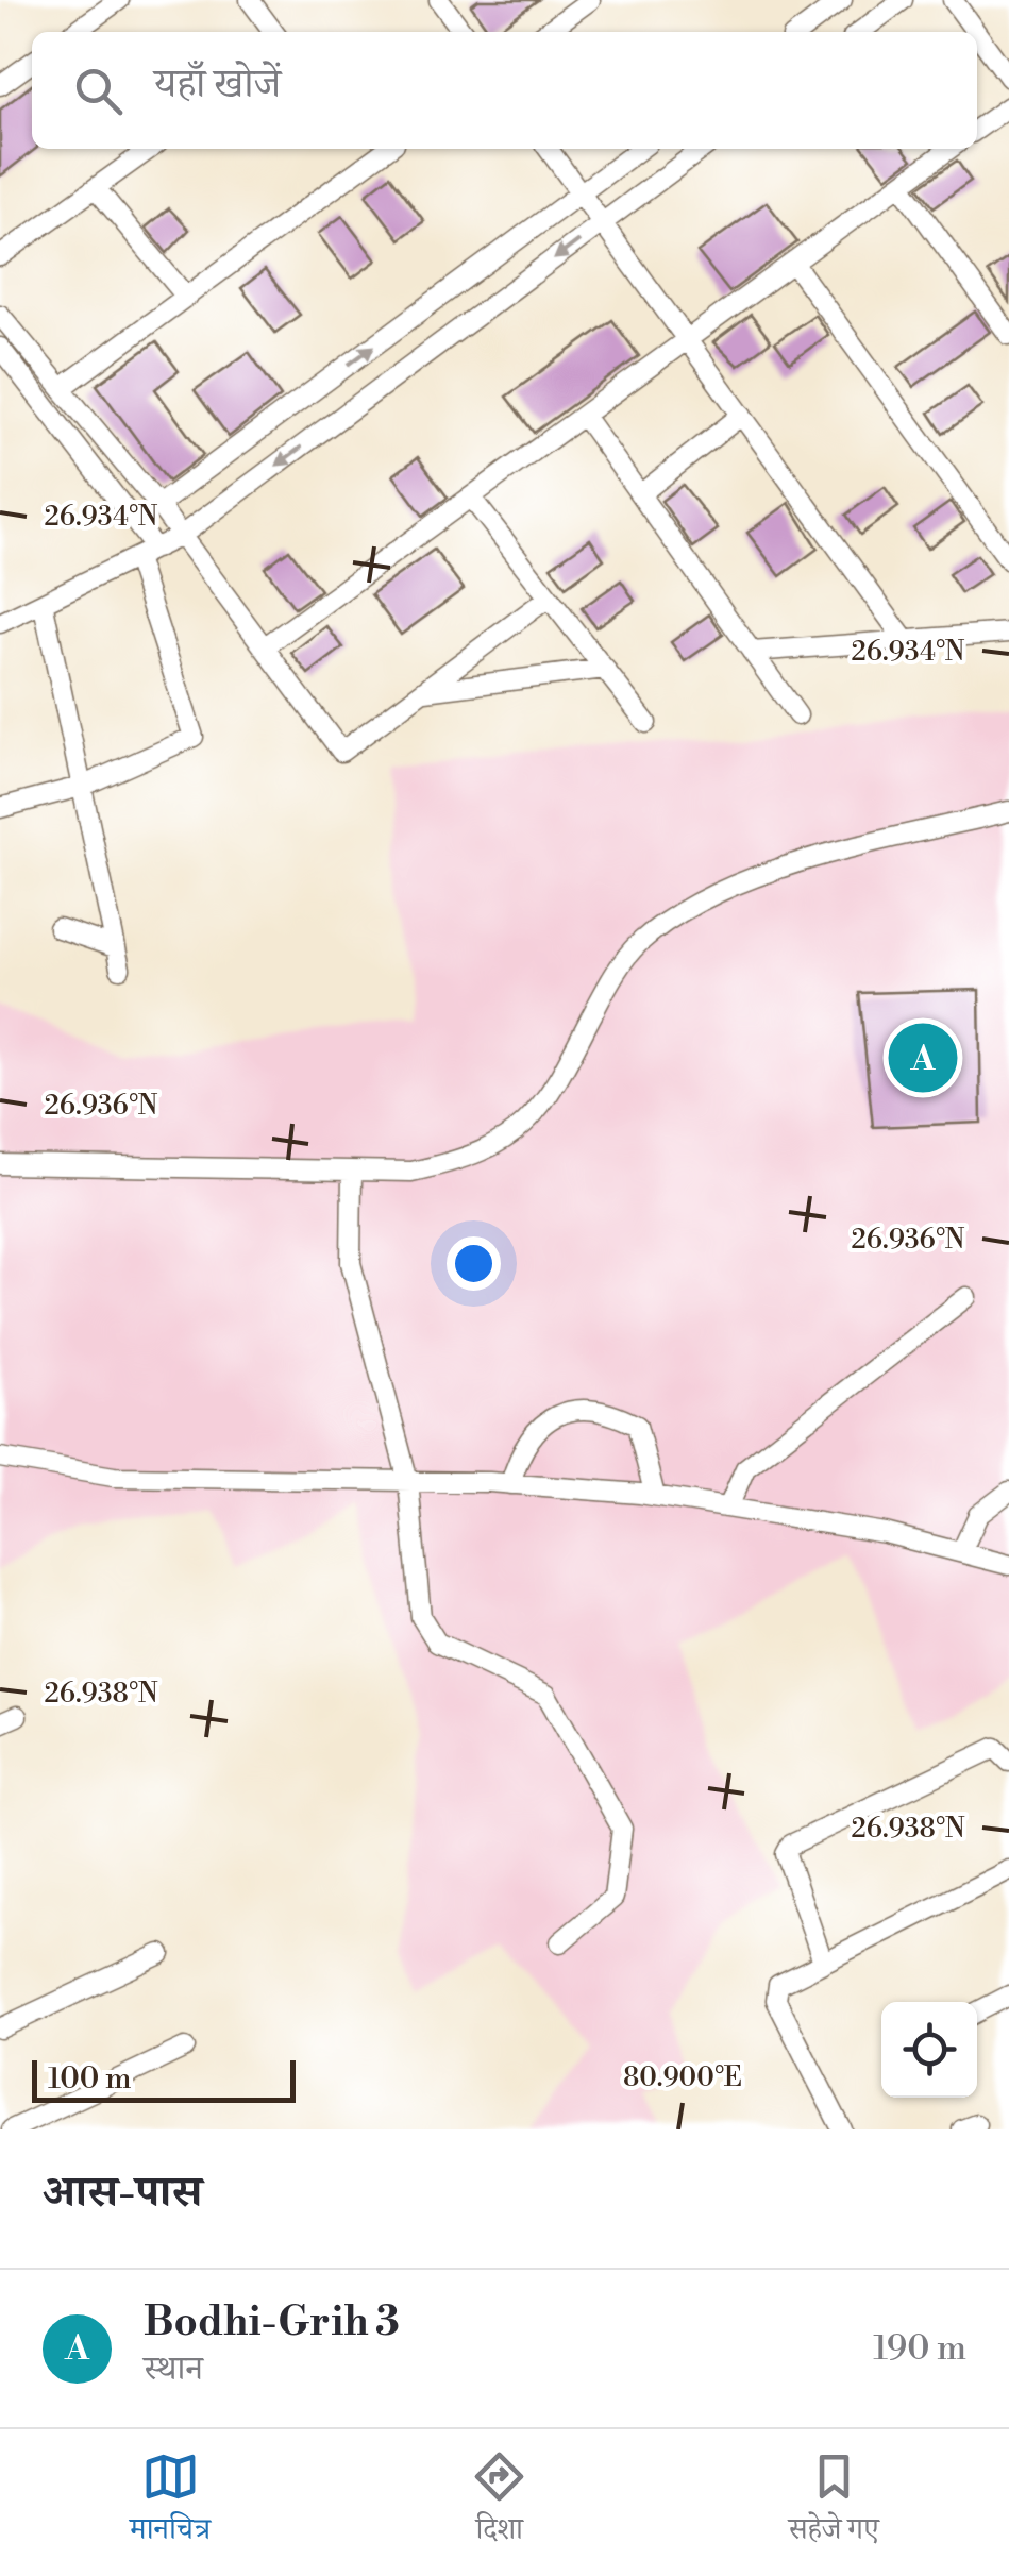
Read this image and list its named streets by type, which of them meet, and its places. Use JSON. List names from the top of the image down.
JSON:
{
  "scale_bar": "100 m",
  "page": {
    "search": "यहाँ खोजें",
    "pins": "A",
    "scale": "100 m",
    "heading": "आस-पास",
    "list": [
      {
        "mark": "A",
        "name": "Bodhi-Grih 3",
        "note": "स्थान",
        "value": "190 m"
      }
    ],
    "nav": ["मानचित्र", "दिशा", "सहेजे गए"]
  },
  "coordinates": [
    "26.934°N",
    "26.936°N",
    "26.938°N",
    "80.900°E"
  ]
}
